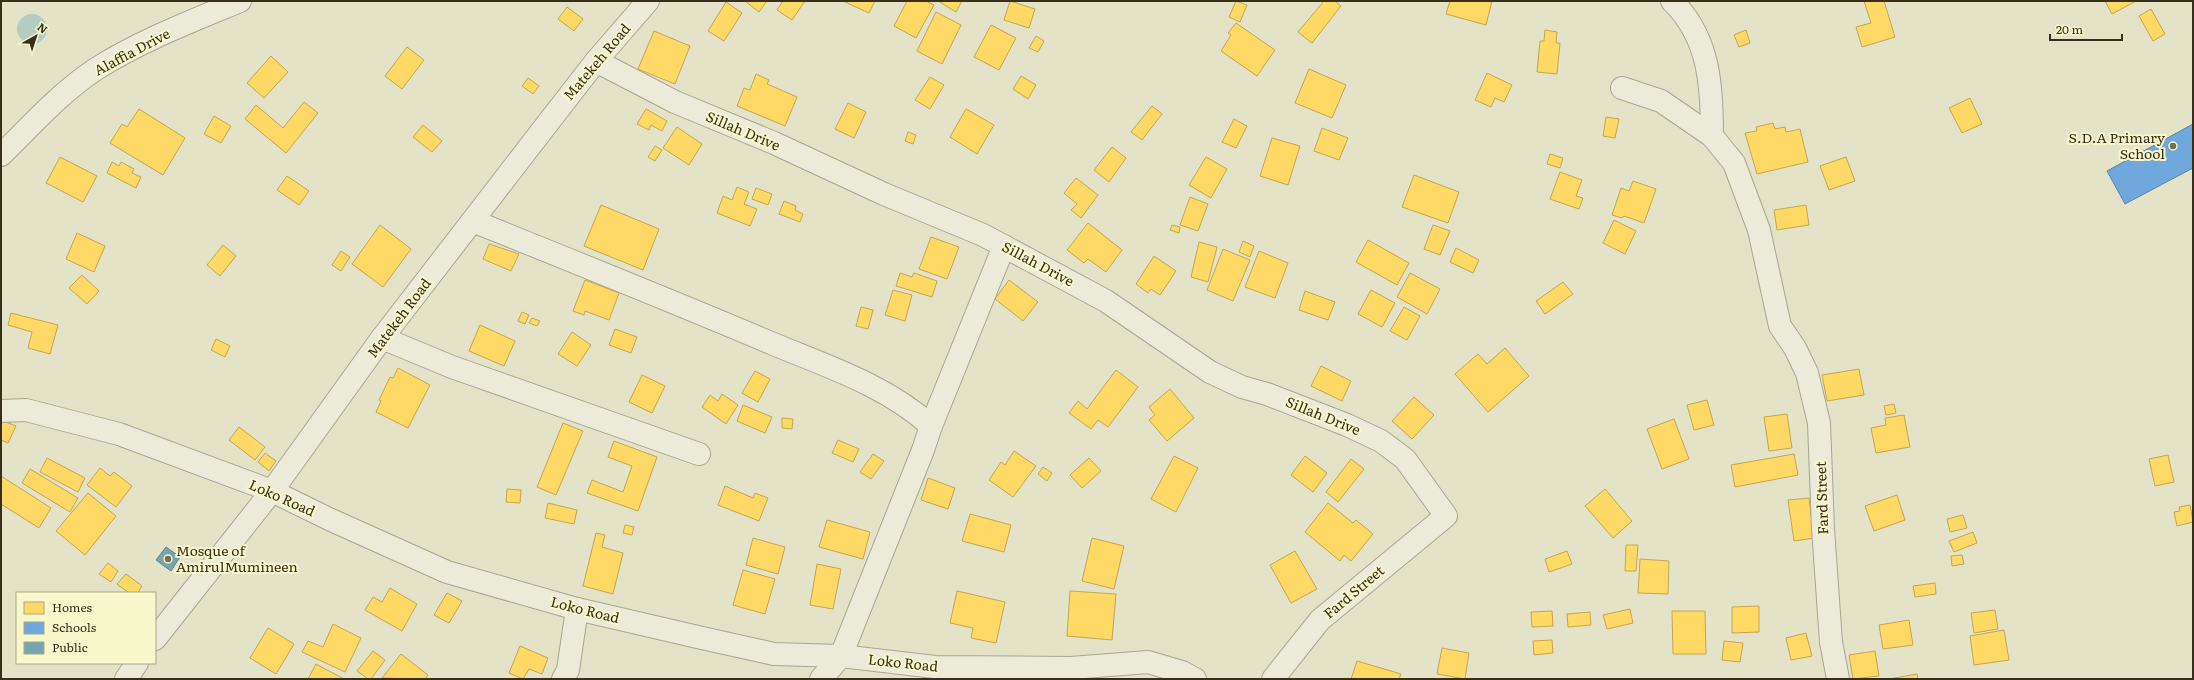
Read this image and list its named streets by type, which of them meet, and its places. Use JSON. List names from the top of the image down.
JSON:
{
  "streets": {
    "street": [
      "Alaffia Drive",
      "Matekeh Road",
      "Sillah Drive",
      "Loko Road",
      "Fard Street"
    ]
  },
  "crossings": [
    ["Matekeh Road", "Sillah Drive"],
    ["Matekeh Road", "Loko Road"],
    ["Sillah Drive", "Fard Street"]
  ],
  "places": ["S.D.A Primary School", "Mosque of AmirulMumineen"],
  "legend": ["Homes", "Schools", "Public"],
  "scale_bar": "20 m",
  "north": "top right"
}
